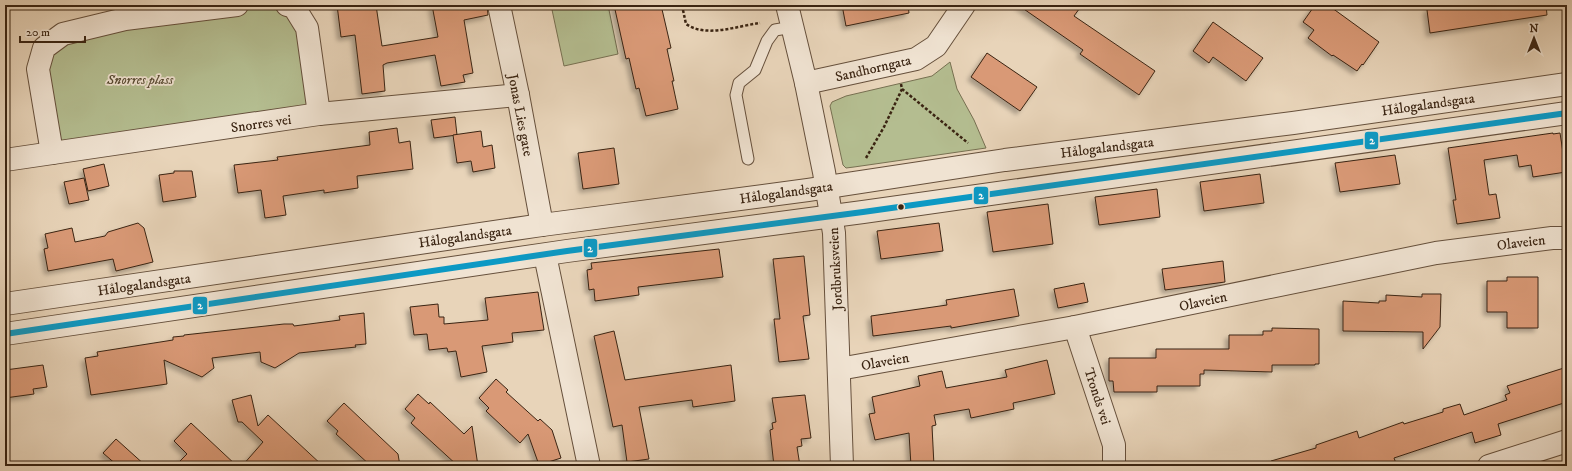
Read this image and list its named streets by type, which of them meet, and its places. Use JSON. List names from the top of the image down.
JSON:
{
  "streets": {
    "street": [
      "Sandhorngata",
      "Hålogalandsgata",
      "Jonas Lies gate",
      "Snorres vei",
      "Olaveien",
      "Jordbruksveien",
      "Tronds vei"
    ]
  },
  "crossings": [
    ["Sandhorngata", "Jordbruksveien"],
    ["Hålogalandsgata", "Jonas Lies gate"],
    ["Hålogalandsgata", "Jordbruksveien"],
    ["Jonas Lies gate", "Snorres vei"],
    ["Olaveien", "Jordbruksveien"],
    ["Olaveien", "Tronds vei"]
  ],
  "parks": ["Snorres plass"],
  "lines": ["transit line 2"],
  "scale_bar": "20 m",
  "north": "top"
}
